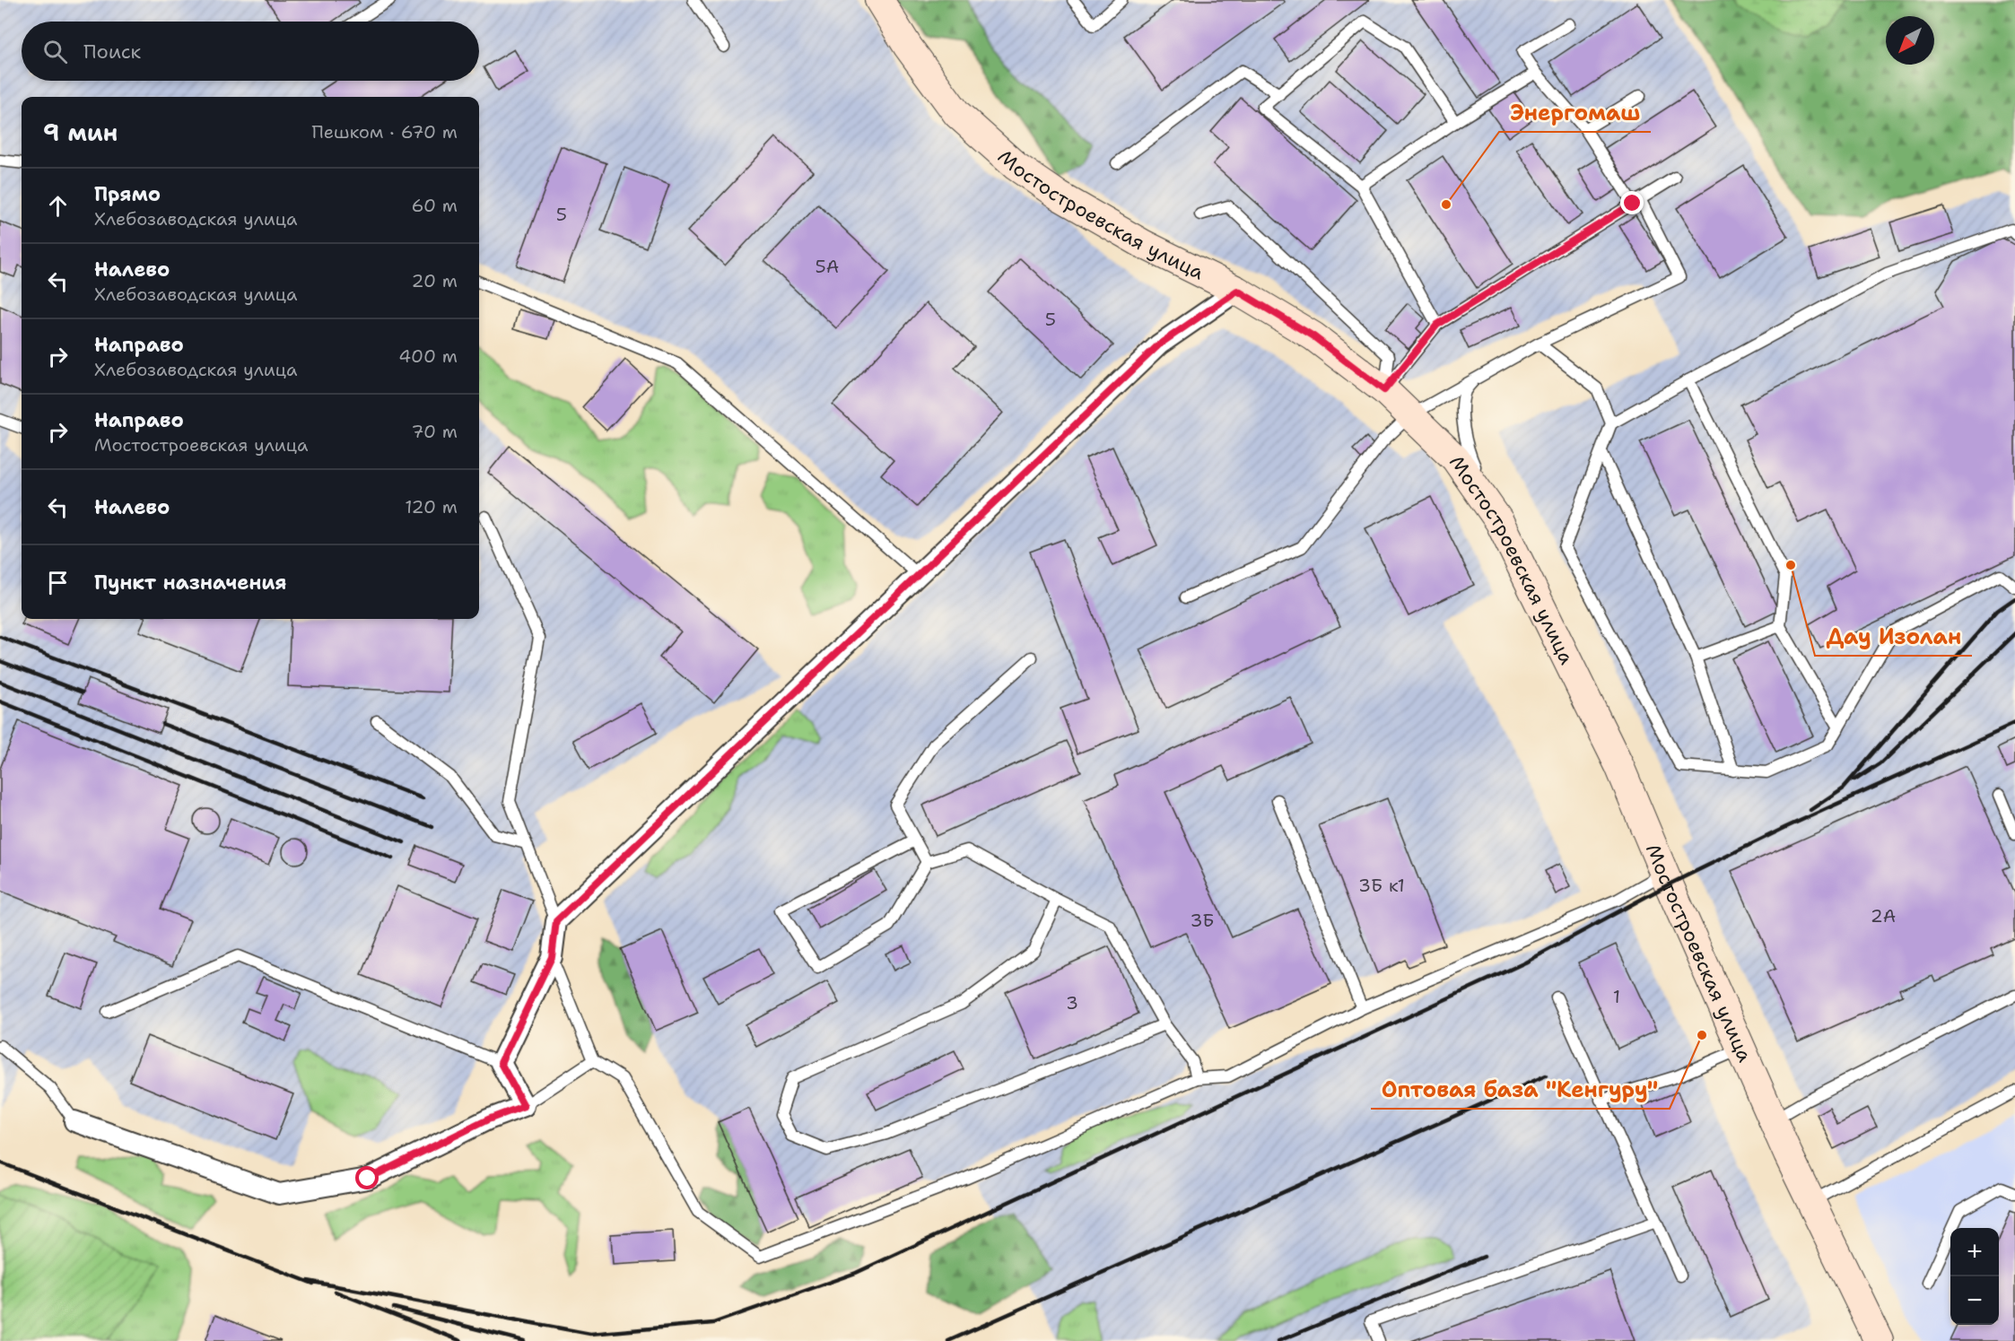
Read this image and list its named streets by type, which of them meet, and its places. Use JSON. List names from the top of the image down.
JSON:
{
  "streets": {
    "main road": ["Мостостроевская улица"]
  },
  "places": ["Энергомаш", "Дау Изолан", "Оптовая база \"Кенгуру\""],
  "house_numbers": [
    "5",
    "5А",
    "5",
    "3Б к1",
    "2А",
    "3Б",
    "1",
    "3"
  ],
  "north": "bottom left",
  "page": {
    "search": "Поиск",
    "heading": ["9 мин", "Пешком · 670 m"],
    "list": [
      ["Прямо", "Хлебозаводская улица", "60 m"],
      ["Налево", "Хлебозаводская улица", "20 m"],
      ["Направо", "Хлебозаводская улица", "400 m"],
      ["Направо", "Мостостроевская улица", "70 m"],
      ["Налево", "120 m"],
      "Пункт назначения"
    ],
    "map_buttons": ["+", "−"]
  }
}
